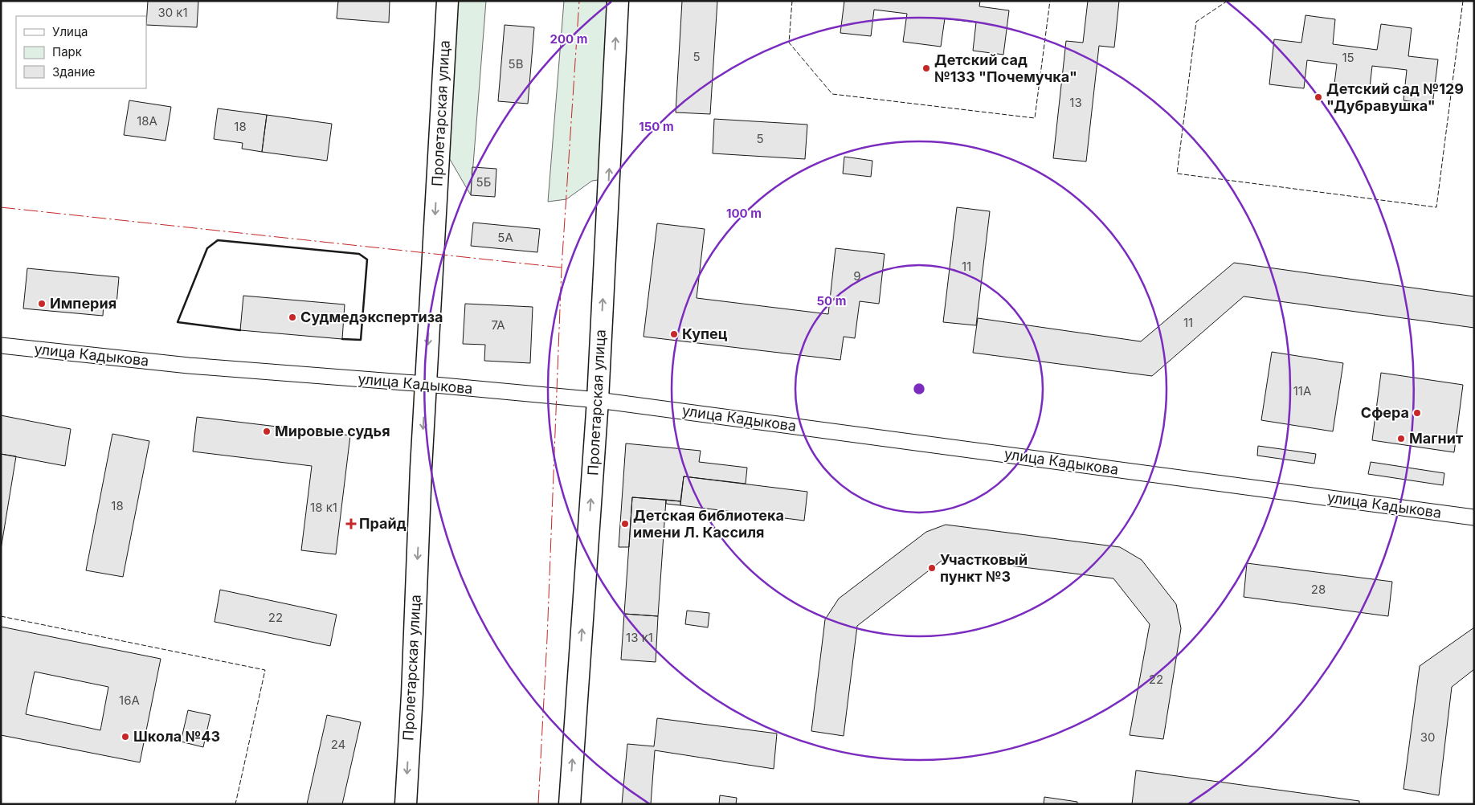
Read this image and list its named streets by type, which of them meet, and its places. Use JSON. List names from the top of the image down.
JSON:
{
  "streets": {
    "street": ["Пролетарская улица", "улица Кадыкова"]
  },
  "crossings": [
    ["Пролетарская улица", "улица Кадыкова"]
  ],
  "places": {
    "other": [
      "Детский сад №133 \"Почемучка\"",
      "Детский сад №129 \"Дубравушка\"",
      "Империя",
      "Судмедэкспертиза",
      "Купец",
      "Сфера",
      "Мировые судья",
      "Магнит",
      "Детская библиотека имени Л. Кассиля",
      "Участковый пункт №3",
      "Школа №43"
    ],
    "health": ["Прайд"]
  },
  "house_numbers": [
    "30 к1",
    "5",
    "15",
    "5В",
    "13",
    "18А",
    "18",
    "5",
    "5Б",
    "5А",
    "11",
    "9",
    "11",
    "7А",
    "11А",
    "18",
    "18 к1",
    "28",
    "22",
    "13 к1",
    "22",
    "16А",
    "30",
    "24"
  ],
  "legend": ["Улица", "Парк", "Здание"],
  "rings": [
    "200 m",
    "150 m",
    "100 m",
    "50 m"
  ]
}
